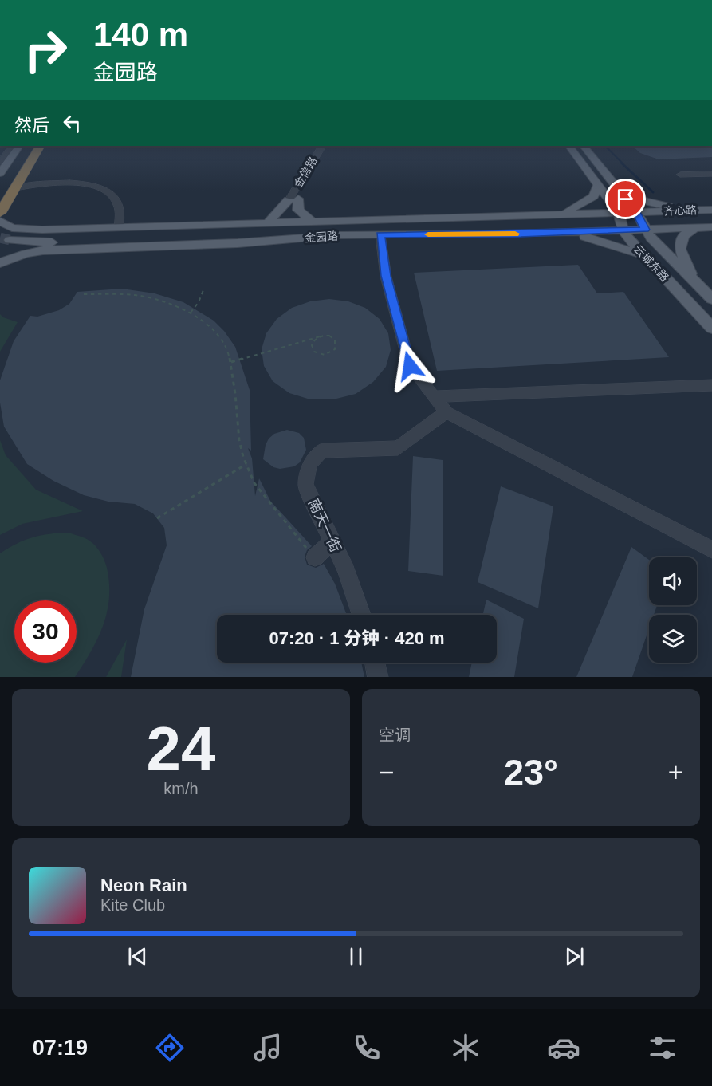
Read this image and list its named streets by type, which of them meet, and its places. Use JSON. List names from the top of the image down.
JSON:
{
  "streets": {
    "main road": ["齐心路", "金园路", "云城东路"],
    "street": ["金信路", "南天一街"]
  },
  "crossings": [
    ["齐心路", "金园路"],
    ["齐心路", "云城东路"],
    ["金园路", "云城东路"]
  ],
  "page": {
    "turn": ["140 m", "金园路"],
    "then": "然后",
    "limit": "30",
    "trip": "07:20 · 1 分钟 · 420 m",
    "tile": [
      ["24", "km/h"],
      "空调"
    ],
    "heat": ["−", "23°", "+"],
    "song": ["Neon Rain", "Kite Club"],
    "tabs": "07:19"
  }
}
